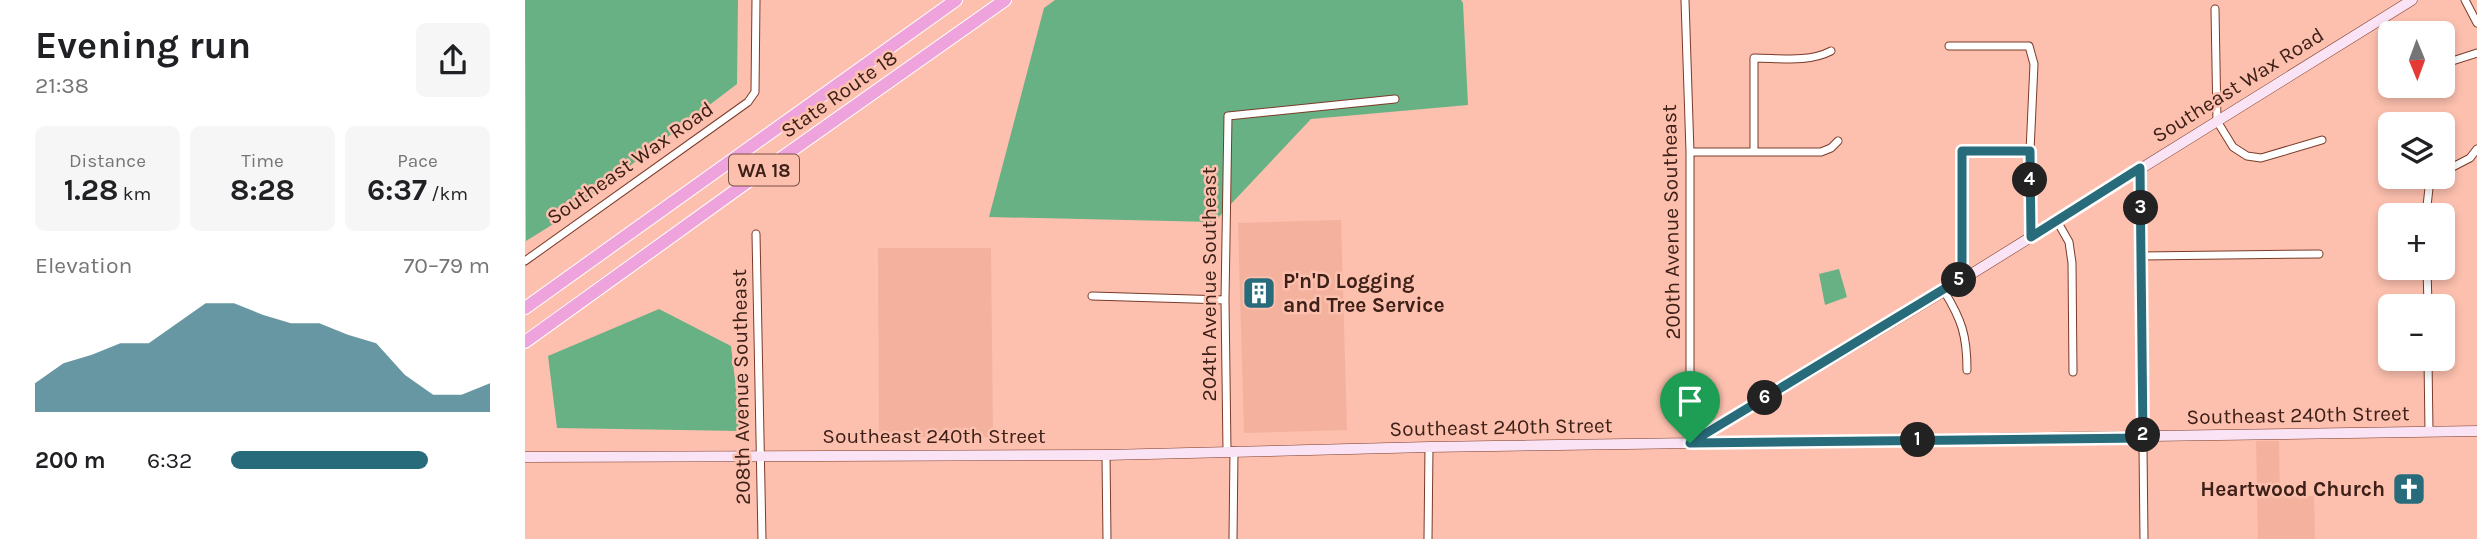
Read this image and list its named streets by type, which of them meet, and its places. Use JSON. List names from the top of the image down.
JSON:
{
  "streets": {
    "highway": ["State Route 18", "WA 18"],
    "main road": ["Southeast Wax Road", "Southeast 240th Street"],
    "street": ["200th Avenue Southeast", "204th Avenue Southeast", "208th Avenue Southeast"]
  },
  "crossings": [
    ["Southeast Wax Road", "200th Avenue Southeast"],
    ["Southeast Wax Road", "Southeast 240th Street"],
    ["200th Avenue Southeast", "Southeast 240th Street"],
    ["204th Avenue Southeast", "Southeast 240th Street"],
    ["208th Avenue Southeast", "Southeast 240th Street"]
  ],
  "places": {
    "building": ["P'n'D Logging and Tree Service"],
    "church": ["Heartwood Church"]
  },
  "north": "bottom",
  "page": {
    "heading": ["Evening run", "21:38"],
    "map_buttons": ["+", "−"],
    "stats": [
      ["Distance", "1.28 km"],
      ["Time", "8:28"],
      ["Pace", "6:37 /km"]
    ],
    "pins": [
      "4",
      "3",
      "5",
      "6",
      "2",
      "1"
    ],
    "chart": ["Elevation", "70–79 m"],
    "list": [
      {
        "name": "200 m",
        "note": "6:32"
      }
    ]
  }
}
